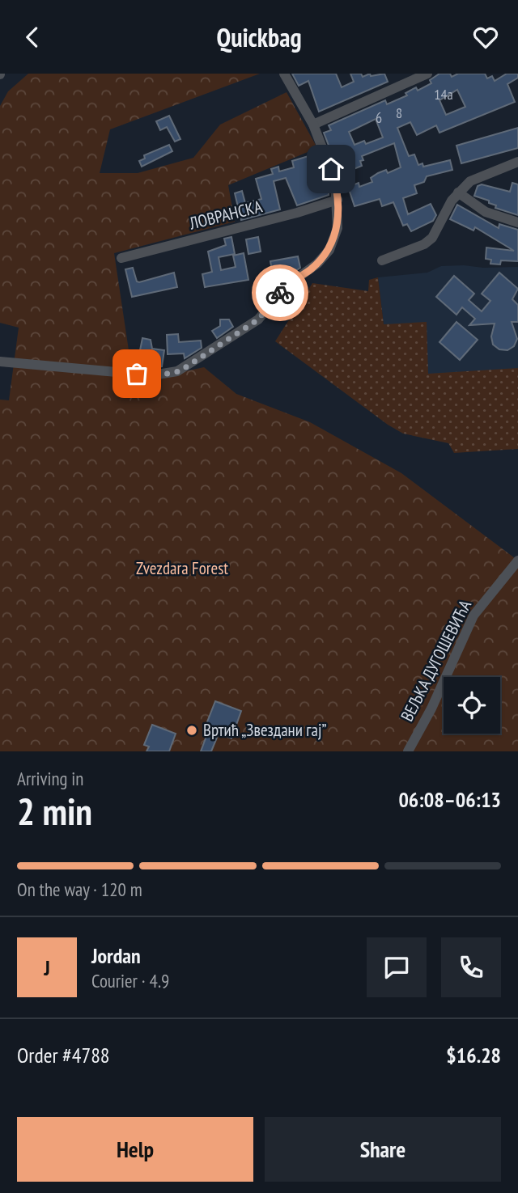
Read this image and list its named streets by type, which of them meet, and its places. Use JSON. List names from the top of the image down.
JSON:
{
  "streets": {
    "street": ["ЛОВРАНСКА", "ВЕЉКА ДУГОШЕВИЋА"]
  },
  "parks": ["Zvezdara Forest"],
  "places": ["Вртић „Звездани гај”"],
  "house_numbers": ["14a", "8", "6"],
  "page": {
    "header": "Quickbag",
    "heading": ["2 min", "Arriving in", "06:08–06:13"],
    "panel": [
      "Jordan",
      "Courier · 4.9",
      "Order #4788",
      "$16.28"
    ],
    "bar": "On the way · 120 m",
    "round": "J",
    "buttons": ["Help", "Share"]
  }
}
